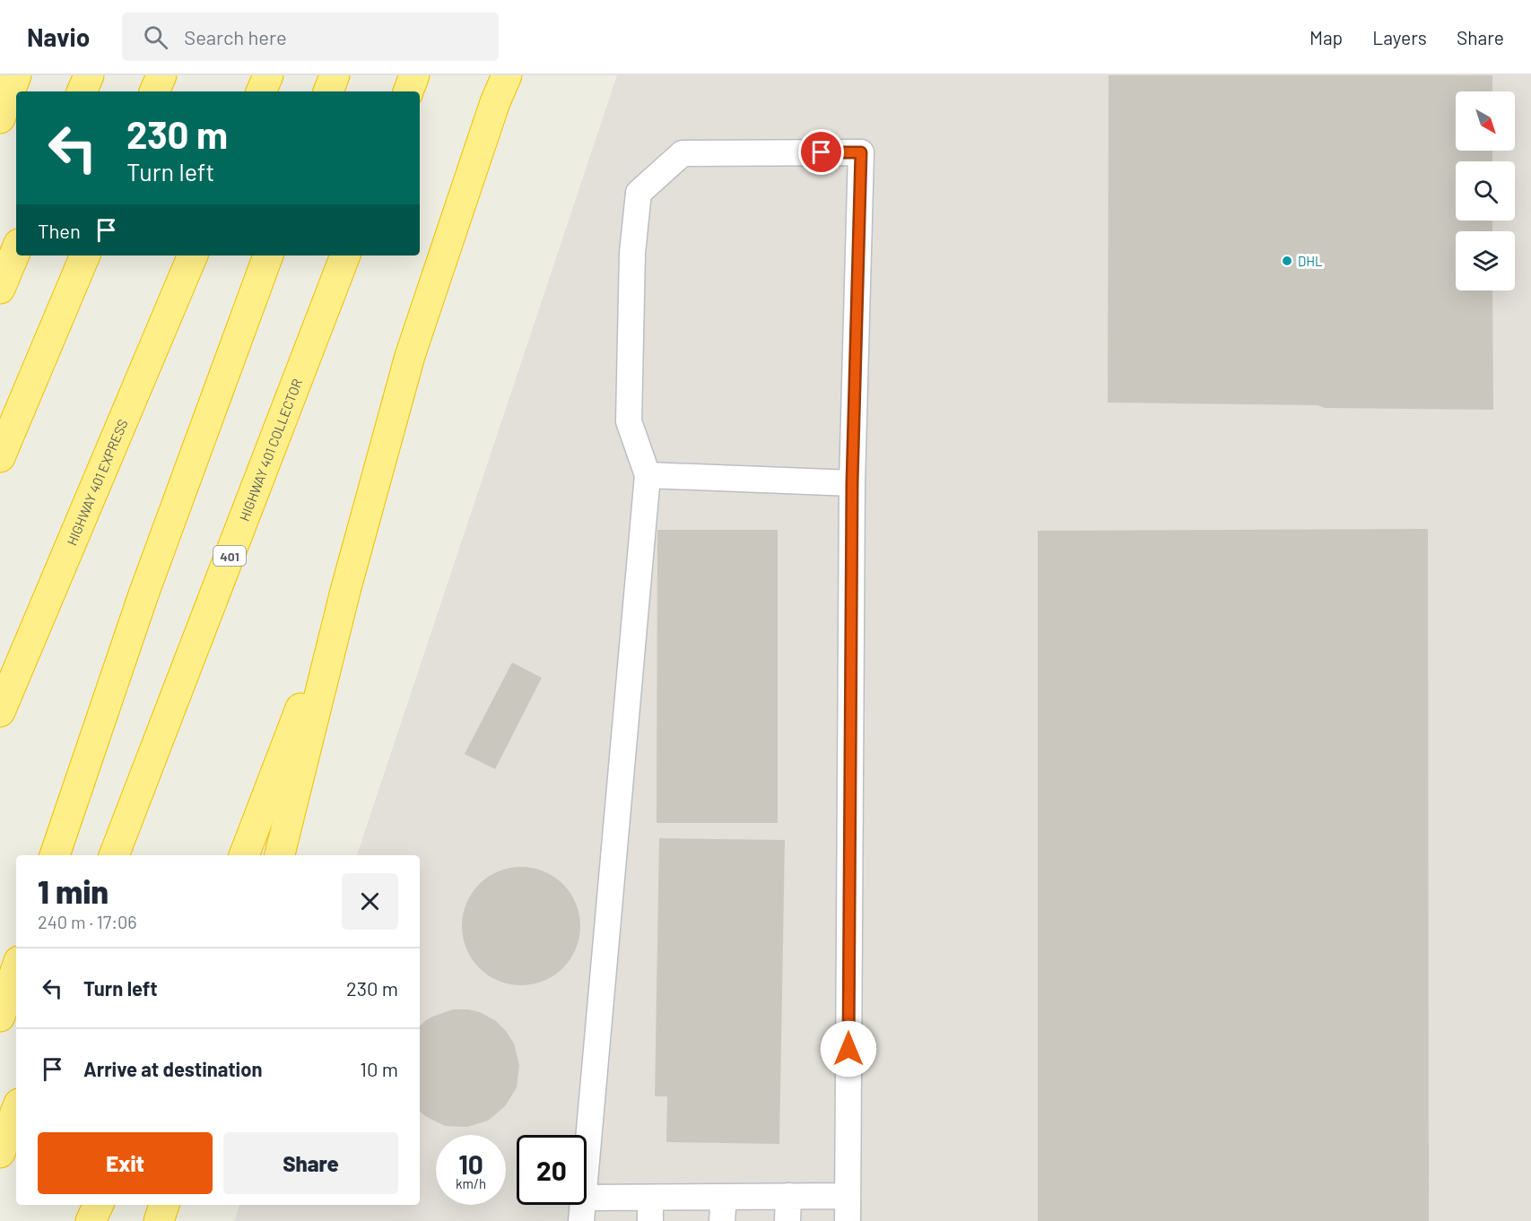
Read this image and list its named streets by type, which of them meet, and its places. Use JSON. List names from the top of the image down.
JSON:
{
  "streets": {
    "highway": ["HIGHWAY 401 COLLECTOR", "HIGHWAY 401 EXPRESS", "401"]
  },
  "places": ["DHL"],
  "north": "bottom right",
  "page": {
    "header": "Navio",
    "search": "Search here",
    "nav": ["Map", "Layers", "Share"],
    "turn": ["230 m", "Turn left"],
    "then": "Then",
    "heading": ["1 min", "240 m · 17:06"],
    "list": [
      {
        "name": "Turn left",
        "value": "230 m"
      },
      {
        "name": "Arrive at destination",
        "value": "10 m"
      }
    ],
    "buttons": ["Exit", "Share"],
    "speed": "10 km/h",
    "limit": "20"
  }
}
